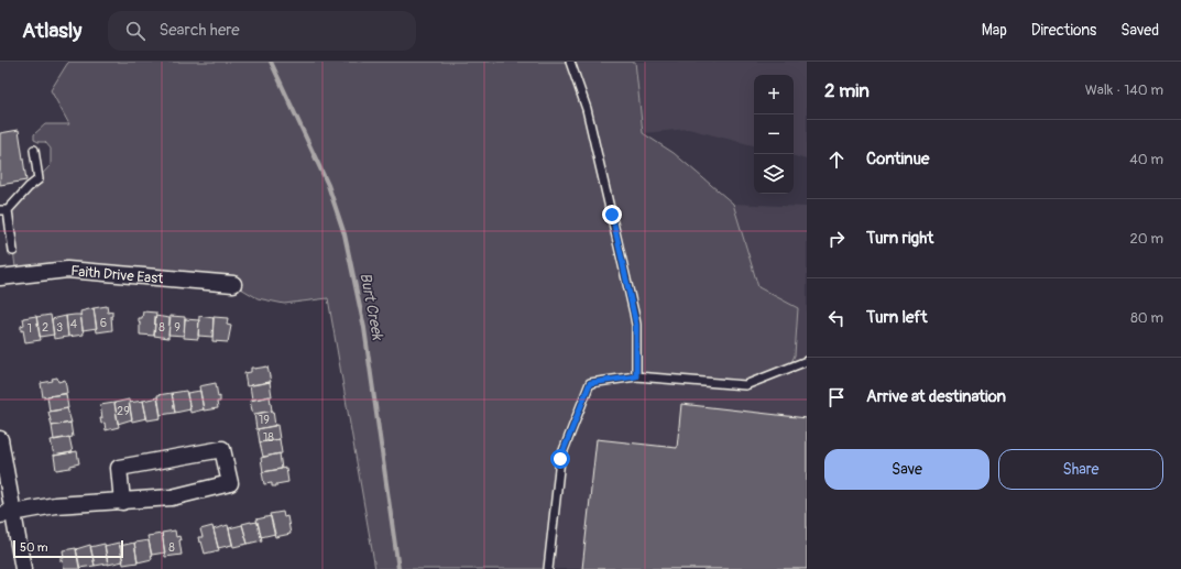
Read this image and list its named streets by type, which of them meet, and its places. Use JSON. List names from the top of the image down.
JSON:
{
  "streets": {
    "street": ["Faith Drive East"]
  },
  "water": ["Burt Creek"],
  "house_numbers": [
    "6",
    "4",
    "2",
    "3",
    "8",
    "9",
    "1",
    "29",
    "19",
    "18",
    "8"
  ],
  "scale_bar": "50 m",
  "page": {
    "header": "Atlasly",
    "search": "Search here",
    "nav": ["Map", "Directions", "Saved"],
    "heading": ["2 min", "Walk · 140 m"],
    "map_buttons": ["+", "−"],
    "list": [
      ["Continue", "40 m"],
      ["Turn right", "20 m"],
      ["Turn left", "80 m"],
      "Arrive at destination"
    ],
    "buttons": ["Save", "Share"],
    "scale": "50 m"
  }
}
